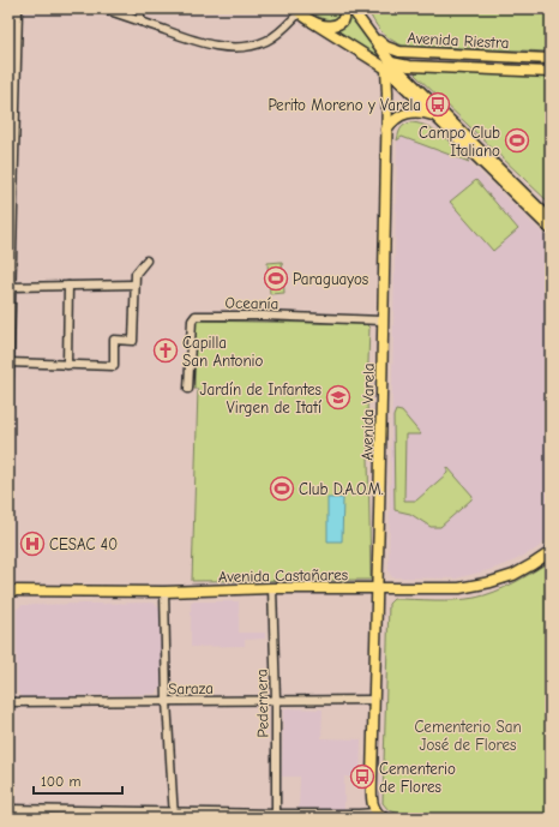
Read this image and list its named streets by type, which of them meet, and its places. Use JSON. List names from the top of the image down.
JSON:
{
  "streets": {
    "main road": ["Avenida Riestra", "Avenida Varela", "Avenida Castañares"],
    "street": ["Oceanía", "Saraza", "Pedernera"]
  },
  "crossings": [
    ["Avenida Riestra", "Avenida Varela"],
    ["Oceanía", "Avenida Varela"],
    ["Avenida Varela", "Avenida Castañares"],
    ["Avenida Varela", "Saraza"],
    ["Avenida Castañares", "Pedernera"],
    ["Saraza", "Pedernera"]
  ],
  "parks": ["Cementerio San José de Flores"],
  "places": {
    "bus stop": ["Perito Moreno y Varela", "Cementerio de Flores"],
    "sports": ["Campo Club Italiano", "Paraguayos", "Club D.A.O.M."],
    "church": ["Capilla San Antonio"],
    "school or university": ["Jardín de Infantes Virgen de Itatí"],
    "hospital": ["CESAC 40"]
  },
  "scale_bar": "100 m"
}
